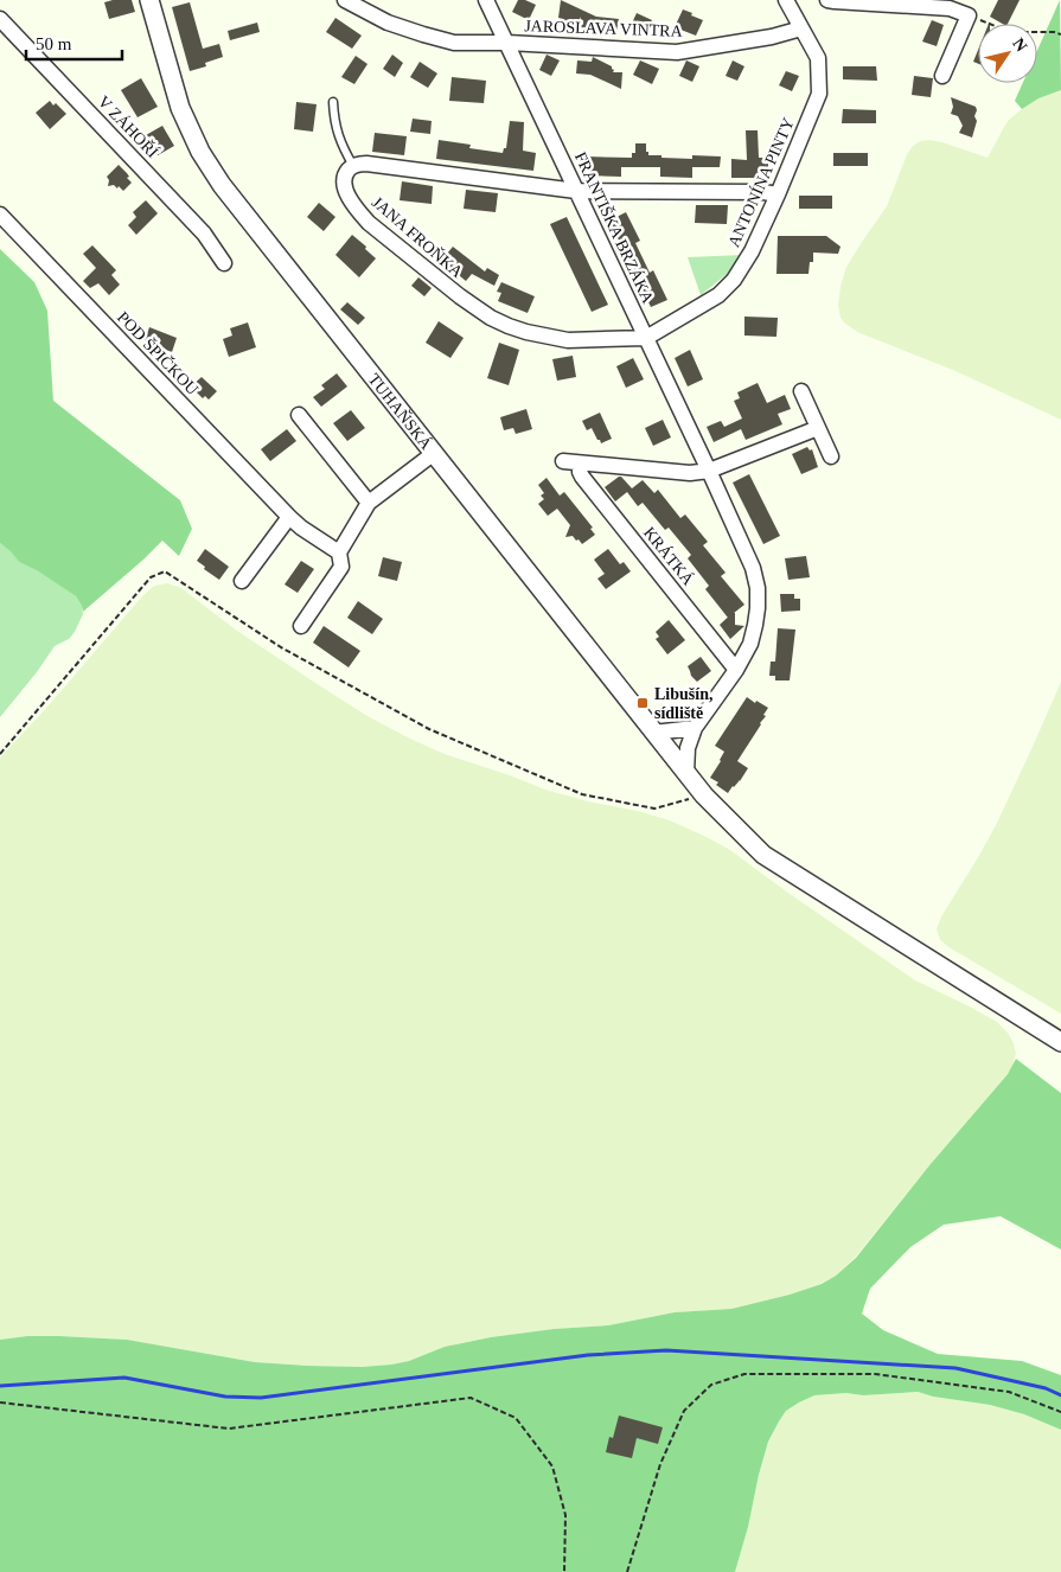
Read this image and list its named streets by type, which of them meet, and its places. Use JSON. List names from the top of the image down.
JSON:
{
  "streets": {
    "street": [
      "JAROSLAVA VINTRA",
      "V ZÁHOŘÍ",
      "ANTONÍNA PINTY",
      "FRANTIŠKA BRZÁKA",
      "JANA FROŇKA",
      "POD ŠPIČKOU",
      "TUHAŇSKÁ",
      "KRÁTKÁ"
    ]
  },
  "crossings": [
    ["JAROSLAVA VINTRA", "ANTONÍNA PINTY"],
    ["JAROSLAVA VINTRA", "FRANTIŠKA BRZÁKA"],
    ["ANTONÍNA PINTY", "FRANTIŠKA BRZÁKA"],
    ["ANTONÍNA PINTY", "JANA FROŇKA"],
    ["FRANTIŠKA BRZÁKA", "JANA FROŇKA"],
    ["FRANTIŠKA BRZÁKA", "TUHAŇSKÁ"],
    ["FRANTIŠKA BRZÁKA", "KRÁTKÁ"]
  ],
  "places": {
    "transit": ["Libušín, sídliště"]
  },
  "scale_bar": "50 m",
  "north": "top right"
}
